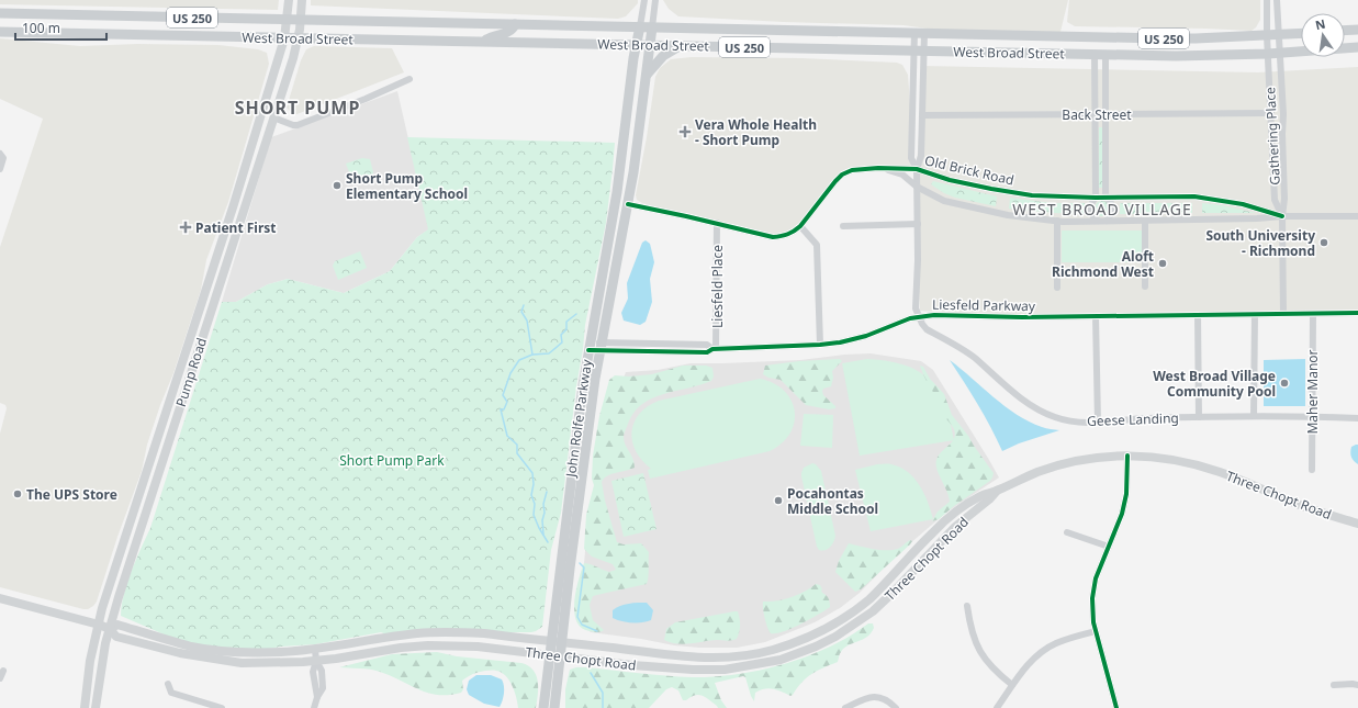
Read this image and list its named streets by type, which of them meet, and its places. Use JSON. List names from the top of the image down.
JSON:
{
  "streets": {
    "main road": [
      "US 250",
      "West Broad Street",
      "Pump Road",
      "John Rolfe Parkway",
      "Three Chopt Road"
    ],
    "street": [
      "Back Street",
      "Gathering Place",
      "Old Brick Road",
      "Liesfeld Place",
      "Liesfeld Parkway",
      "Maher Manor",
      "Geese Landing"
    ]
  },
  "crossings": [
    ["West Broad Street", "Gathering Place"],
    ["West Broad Street", "Pump Road"],
    ["West Broad Street", "John Rolfe Parkway"],
    ["Back Street", "Gathering Place"],
    ["Gathering Place", "Old Brick Road"],
    ["Gathering Place", "Liesfeld Parkway"],
    ["Old Brick Road", "Liesfeld Place"],
    ["Old Brick Road", "John Rolfe Parkway"],
    ["Liesfeld Place", "Liesfeld Parkway"],
    ["Liesfeld Parkway", "Maher Manor"],
    ["Liesfeld Parkway", "John Rolfe Parkway"],
    ["Liesfeld Parkway", "Geese Landing"],
    ["Pump Road", "Three Chopt Road"],
    ["Maher Manor", "Geese Landing"],
    ["John Rolfe Parkway", "Three Chopt Road"]
  ],
  "districts": ["SHORT PUMP", "WEST BROAD VILLAGE"],
  "parks": ["Short Pump Park"],
  "places": {
    "health": ["Vera Whole Health - Short Pump", "Patient First"],
    "other": [
      "Short Pump Elementary School",
      "South University - Richmond",
      "Aloft Richmond West",
      "West Broad Village Community Pool",
      "The UPS Store",
      "Pocahontas Middle School"
    ]
  },
  "scale_bar": "100 m",
  "north": "top"
}
